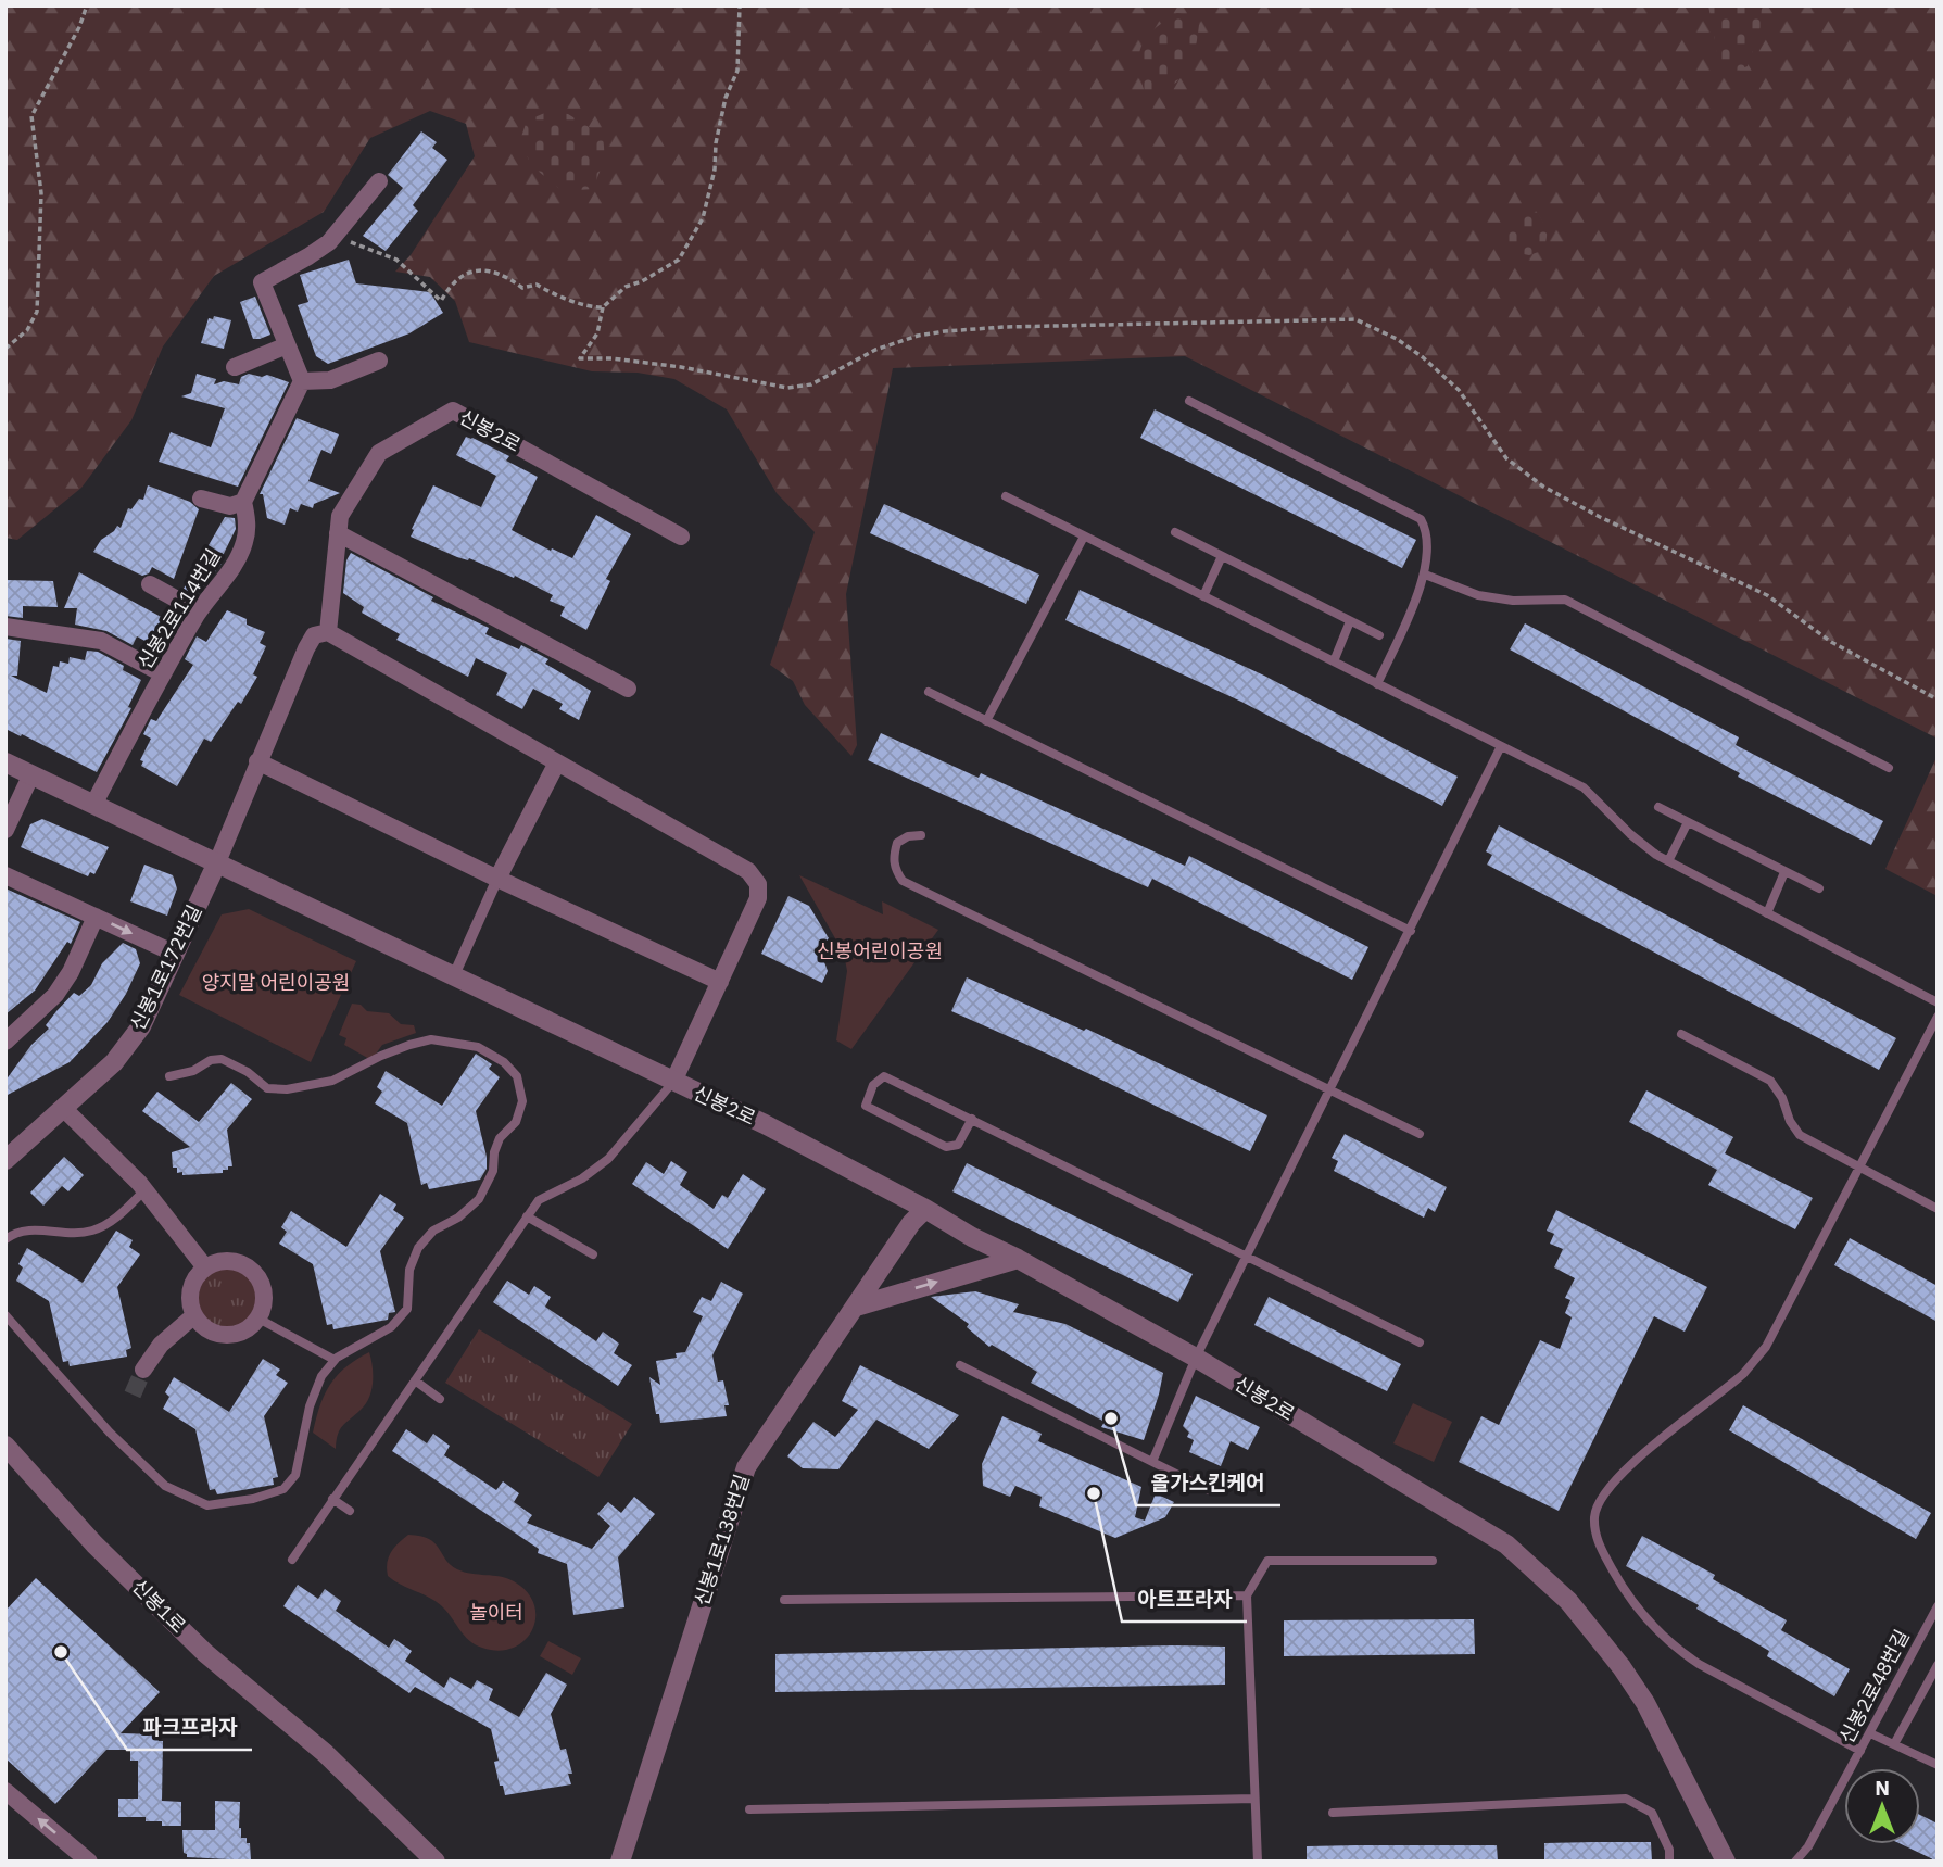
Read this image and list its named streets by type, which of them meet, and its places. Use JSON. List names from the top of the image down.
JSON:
{
  "streets": {
    "street": [
      "신봉2로",
      "신봉2로114번길",
      "신봉1로172번길",
      "신봉1로138번길",
      "신봉1로"
    ],
    "lane": ["신봉2로48번길"]
  },
  "crossings": [
    ["신봉2로", "신봉2로114번길"],
    ["신봉2로", "신봉1로172번길"],
    ["신봉2로", "신봉1로138번길"]
  ],
  "parks": ["신봉어린이공원", "양지말 어린이공원", "놀이터"],
  "places": ["올가스킨케어", "아트프라자", "파크프라자"],
  "north": "top"
}
